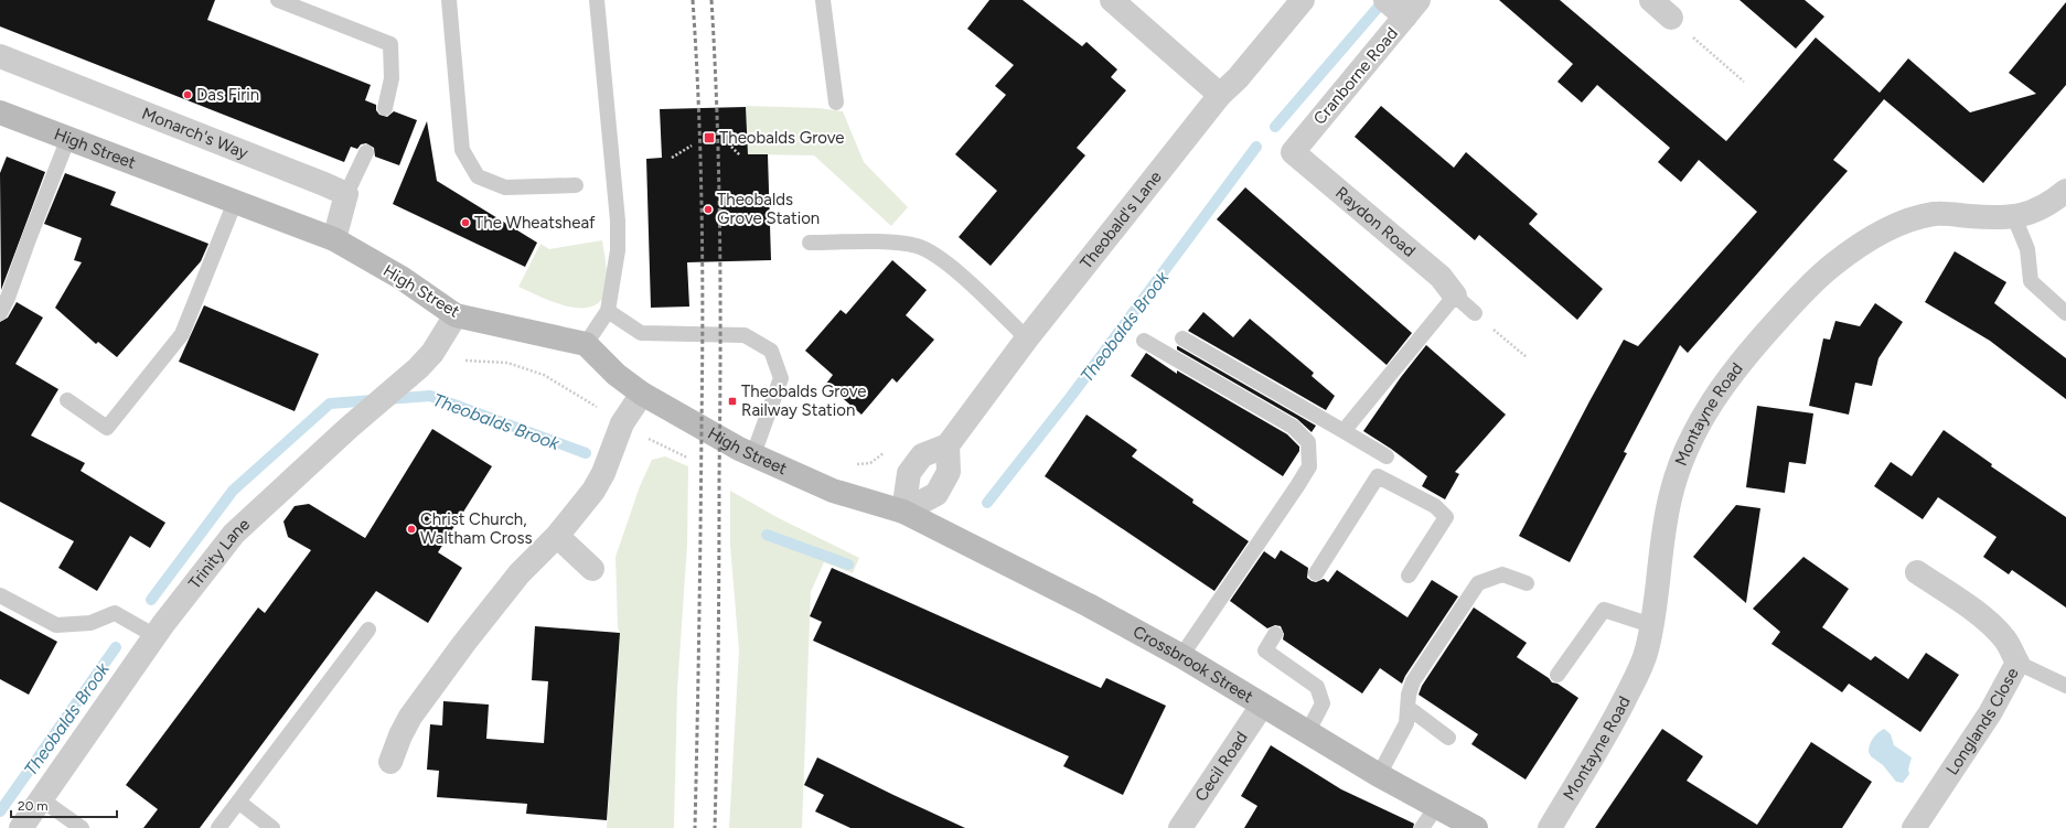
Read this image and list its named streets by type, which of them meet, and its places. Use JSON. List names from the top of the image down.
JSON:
{
  "streets": {
    "main road": ["High Street", "Crossbrook Street"],
    "street": [
      "Cranborne Road",
      "Monarch's Way",
      "Theobald's Lane",
      "Raydon Road",
      "Montayne Road",
      "Trinity Lane",
      "Longlands Close",
      "Cecil Road"
    ]
  },
  "crossings": [
    ["Cranborne Road", "Raydon Road"],
    ["High Street", "Trinity Lane"],
    ["High Street", "Crossbrook Street"],
    ["Crossbrook Street", "Cecil Road"]
  ],
  "water": ["Theobalds Brook"],
  "places": {
    "other": [
      "Das Firin",
      "Theobalds Grove Station",
      "The Wheatsheaf",
      "Christ Church, Waltham Cross"
    ],
    "transit": ["Theobalds Grove", "Theobalds Grove Railway Station"]
  },
  "scale_bar": "20 m"
}
